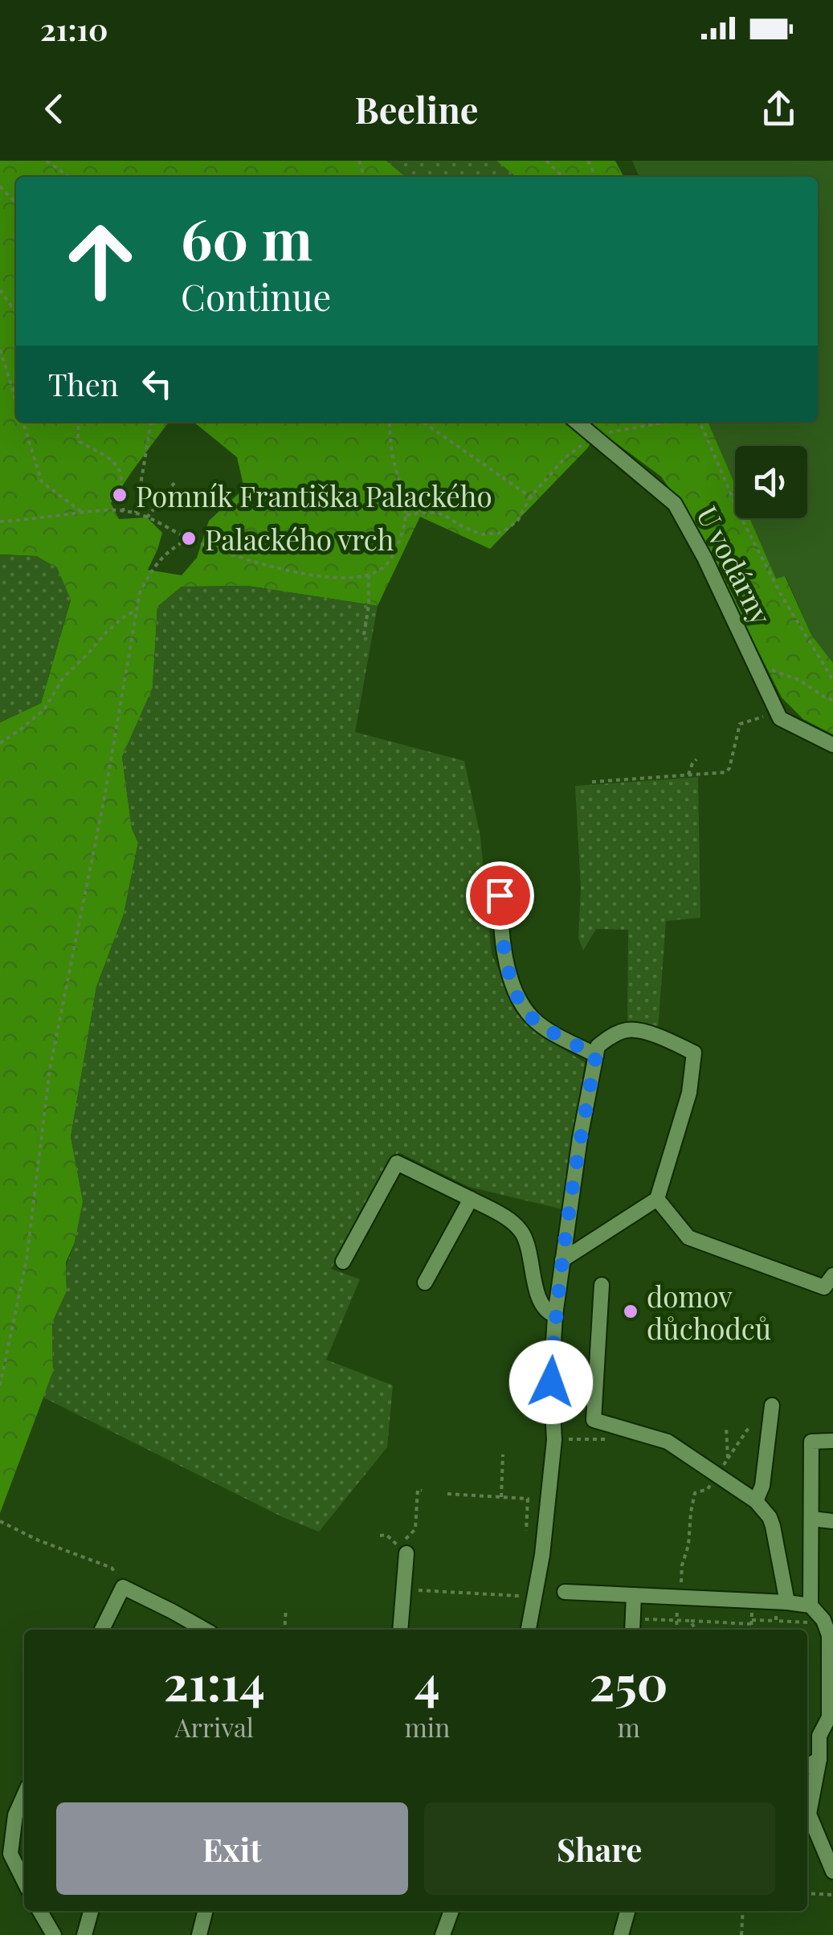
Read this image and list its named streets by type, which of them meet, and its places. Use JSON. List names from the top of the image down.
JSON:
{
  "streets": {
    "street": ["U vodárny"]
  },
  "places": ["Pomník Františka Palackého", "Palackého vrch", "domov důchodců"],
  "page": {
    "status": "21:10",
    "header": "Beeline",
    "turn": ["60 m", "Continue"],
    "then": "Then",
    "eta": [
      "21:14",
      "Arrival",
      "4",
      "min",
      "250",
      "m"
    ],
    "buttons": ["Exit", "Share"]
  }
}
